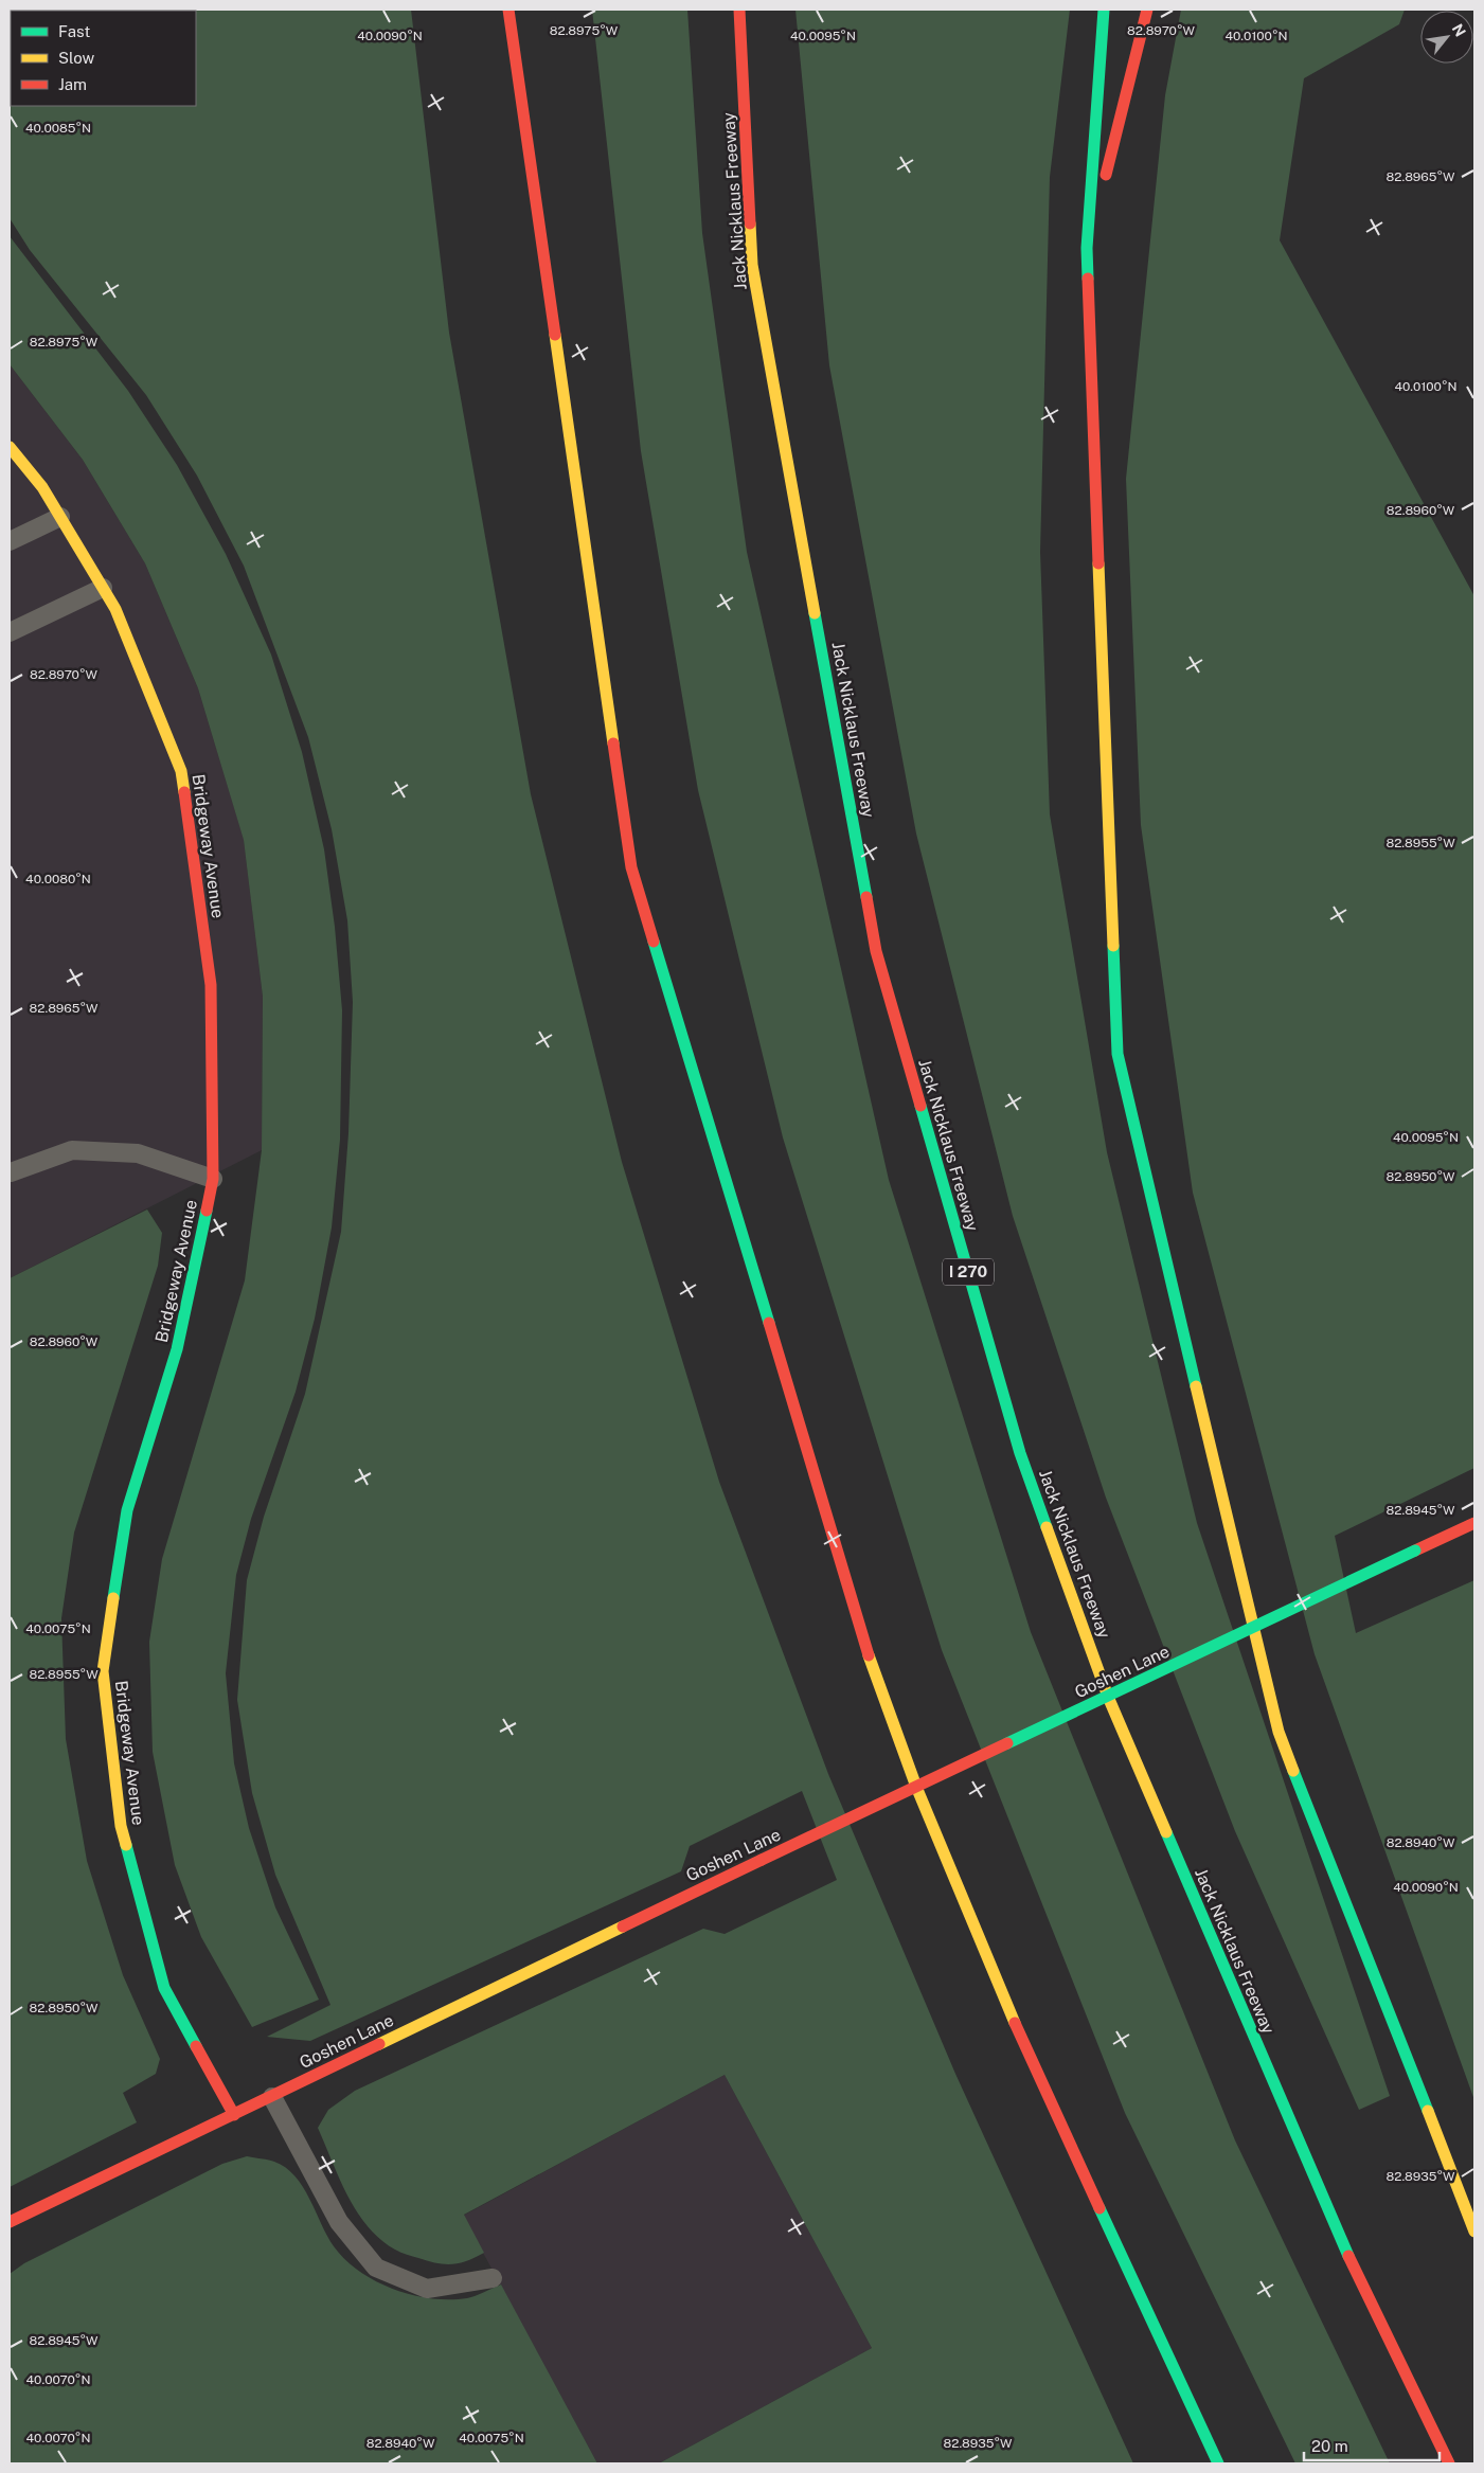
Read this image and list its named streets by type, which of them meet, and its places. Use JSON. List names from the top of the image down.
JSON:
{
  "streets": {
    "main road": [
      "Jack Nicklaus Freeway",
      "Bridgeway Avenue",
      "I 270",
      "Goshen Lane"
    ]
  },
  "crossings": [
    ["Bridgeway Avenue", "Goshen Lane"]
  ],
  "legend": ["Fast", "Slow", "Jam"],
  "scale_bar": "20 m",
  "north": "top right",
  "coordinates": [
    "82.8975°W",
    "82.8970°W",
    "40.0090°N",
    "40.0095°N",
    "40.0100°N",
    "40.0085°N",
    "82.8965°W",
    "82.8960°W",
    "82.8955°W",
    "40.0080°N",
    "82.8950°W",
    "82.8945°W",
    "40.0075°N",
    "82.8940°W",
    "82.8935°W",
    "40.0070°N"
  ]
}
